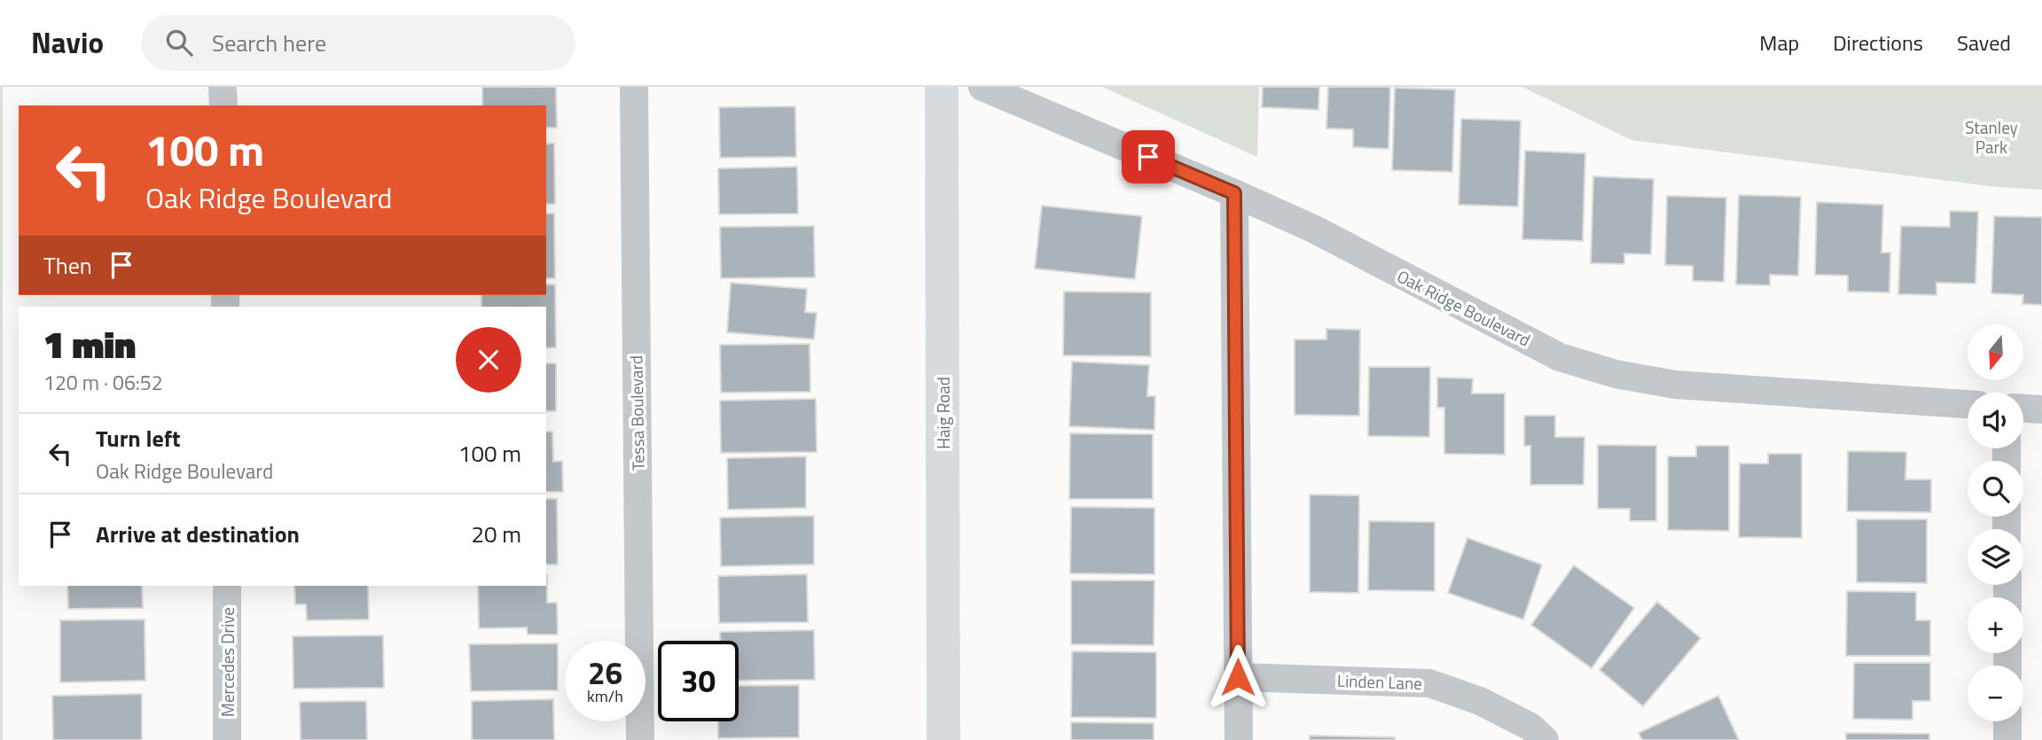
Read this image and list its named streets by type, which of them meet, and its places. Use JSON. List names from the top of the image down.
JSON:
{
  "streets": {
    "street": [
      "Oak Ridge Boulevard",
      "Tessa Boulevard",
      "Haig Road",
      "Mercedes Drive",
      "Linden Lane"
    ]
  },
  "parks": ["Stanley Park"],
  "north": "bottom",
  "page": {
    "header": "Navio",
    "search": "Search here",
    "nav": ["Map", "Directions", "Saved"],
    "turn": ["100 m", "Oak Ridge Boulevard"],
    "then": "Then",
    "heading": ["1 min", "120 m · 06:52"],
    "map_buttons": ["+", "−"],
    "list": [
      {
        "name": "Turn left",
        "note": "Oak Ridge Boulevard",
        "value": "100 m"
      },
      {
        "name": "Arrive at destination",
        "value": "20 m"
      }
    ],
    "speed": "26 km/h",
    "limit": "30"
  }
}
